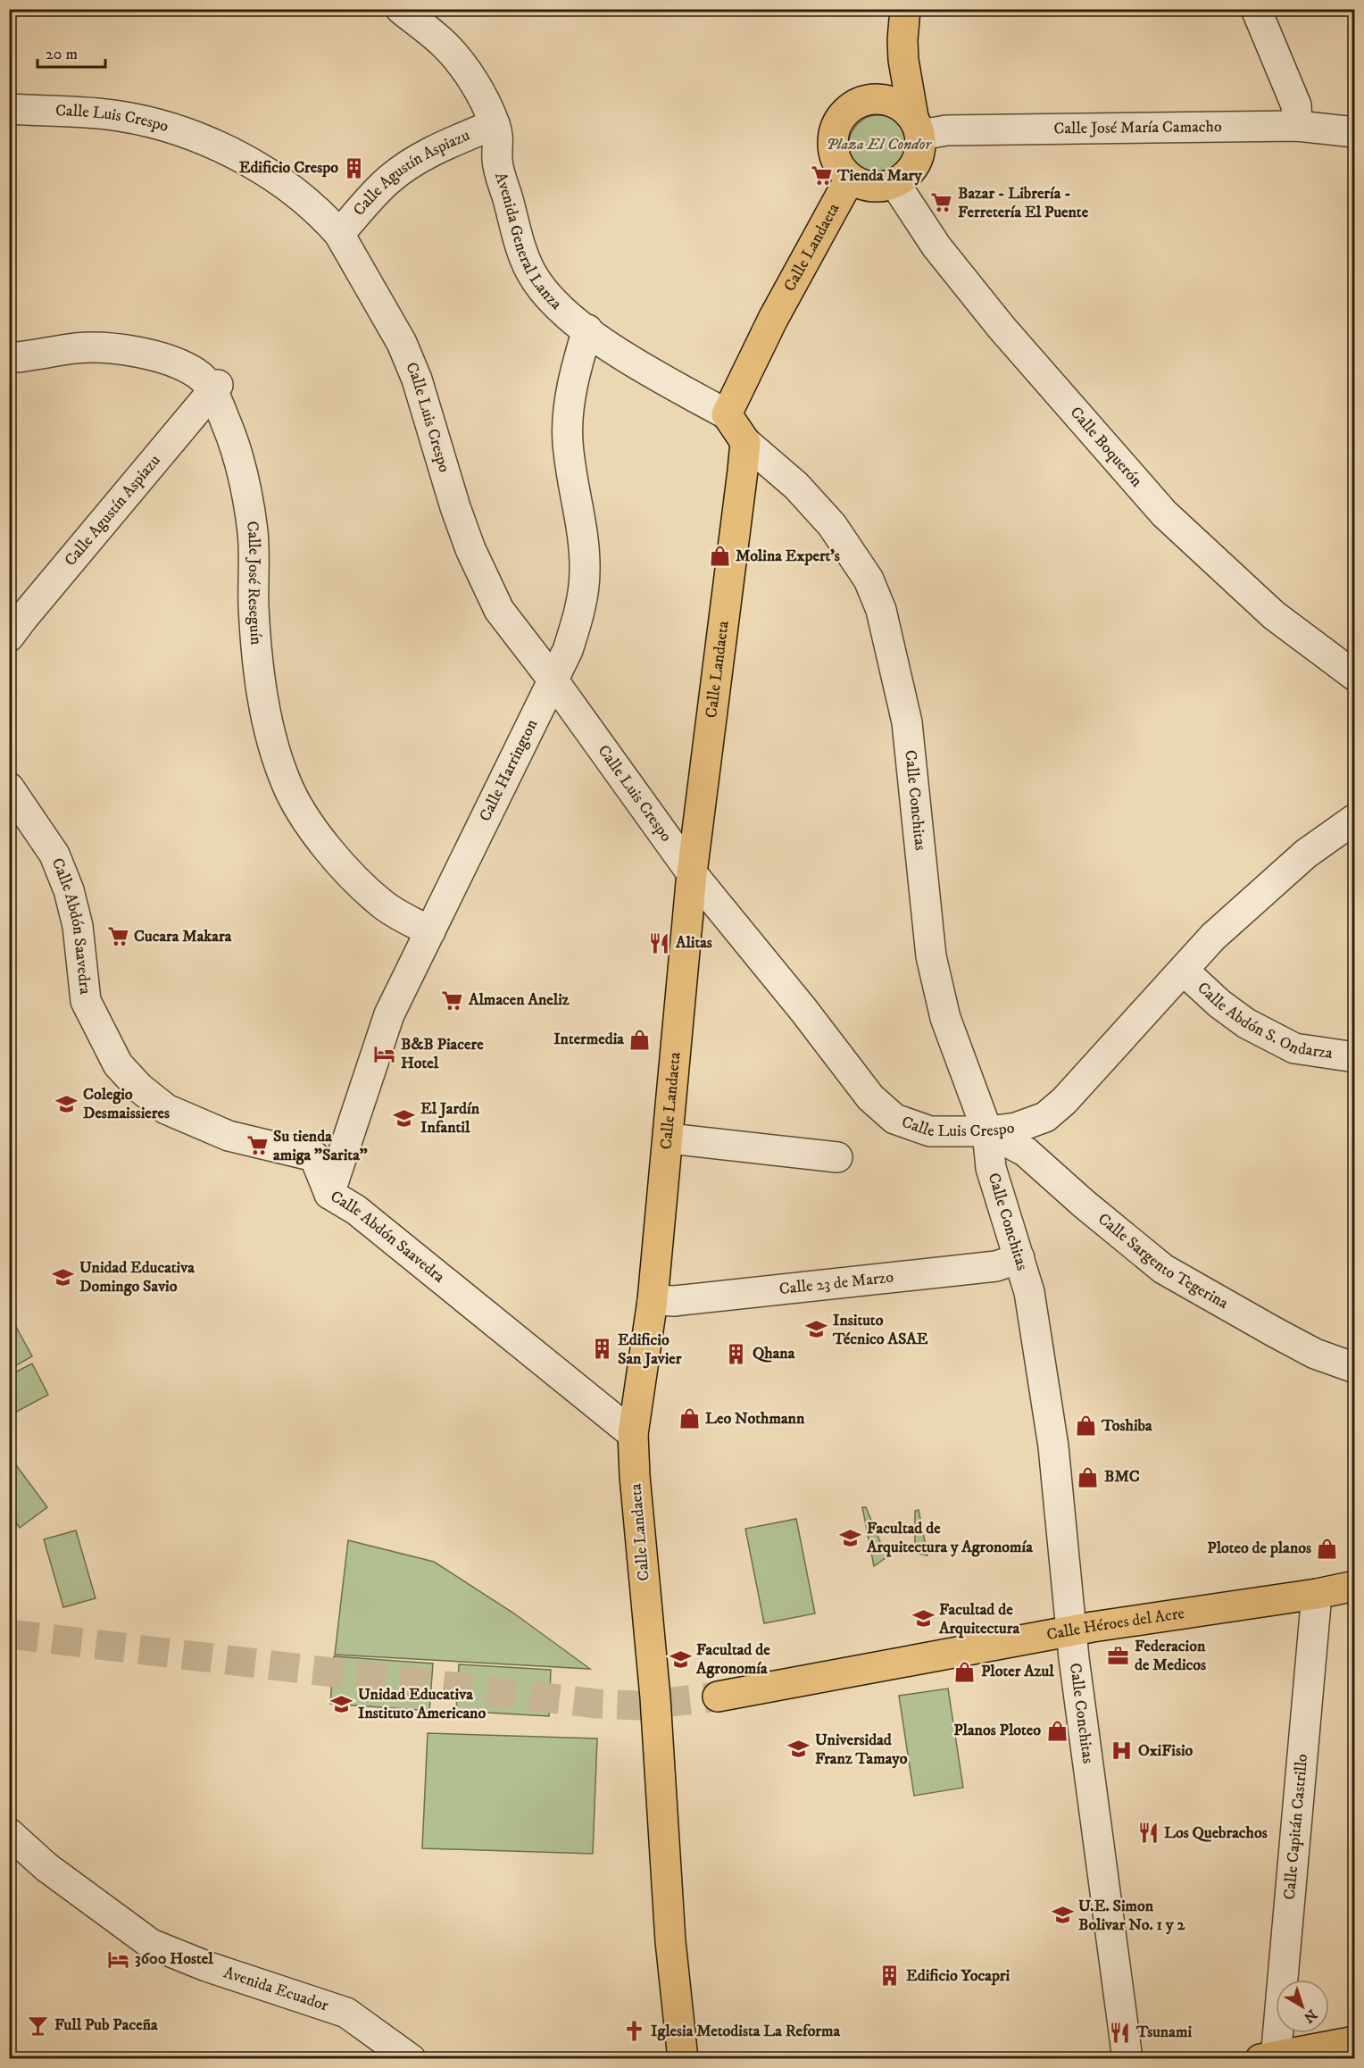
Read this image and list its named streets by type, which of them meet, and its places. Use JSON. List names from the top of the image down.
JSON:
{
  "streets": {
    "main road": ["Calle Landaeta", "Calle Héroes del Acre"],
    "street": [
      "Calle Luis Crespo",
      "Calle José María Camacho",
      "Calle Agustín Aspiazu",
      "Avenida General Lanza",
      "Calle Boquerón",
      "Calle José Reseguín",
      "Calle Harrington",
      "Calle Conchitas",
      "Calle Abdón Saavedra",
      "Calle Abdón S. Ondarza",
      "Calle Sargento Tegerina",
      "Calle 23 de Marzo",
      "Calle Capitán Castrillo",
      "Avenida Ecuador"
    ]
  },
  "crossings": [
    ["Calle Luis Crespo", "Calle Agustín Aspiazu"],
    ["Calle Luis Crespo", "Calle Landaeta"],
    ["Calle Luis Crespo", "Calle Harrington"],
    ["Calle Luis Crespo", "Calle Conchitas"],
    ["Calle Luis Crespo", "Calle Abdón S. Ondarza"],
    ["Calle Luis Crespo", "Calle Sargento Tegerina"],
    ["Calle José María Camacho", "Calle Landaeta"],
    ["Calle José María Camacho", "Calle Boquerón"],
    ["Calle Agustín Aspiazu", "Avenida General Lanza"],
    ["Calle Agustín Aspiazu", "Calle José Reseguín"],
    ["Avenida General Lanza", "Calle Landaeta"],
    ["Avenida General Lanza", "Calle Harrington"],
    ["Calle Landaeta", "Calle Boquerón"],
    ["Calle Landaeta", "Calle Conchitas"],
    ["Calle Landaeta", "Calle Abdón Saavedra"],
    ["Calle Landaeta", "Calle 23 de Marzo"],
    ["Calle José Reseguín", "Calle Harrington"],
    ["Calle Harrington", "Calle Abdón Saavedra"],
    ["Calle Conchitas", "Calle Sargento Tegerina"],
    ["Calle Conchitas", "Calle 23 de Marzo"],
    ["Calle Conchitas", "Calle Héroes del Acre"],
    ["Calle Héroes del Acre", "Calle Capitán Castrillo"]
  ],
  "parks": ["Plaza El Condor"],
  "places": {
    "building": [
      "Edificio Crespo",
      "Edificio San Javier",
      "Qhana",
      "Edificio Yocapri"
    ],
    "supermarket": [
      "Tienda Mary",
      "Bazar - Librería - Ferretería El Puente",
      "Cucara Makara",
      "Almacen Aneliz",
      "Su tienda amiga \"Sarita\""
    ],
    "shop": [
      "Molina Expert's",
      "Intermedia",
      "Leo Nothmann",
      "Toshiba",
      "BMC",
      "Ploteo de planos",
      "Ploter Azul",
      "Planos Ploteo"
    ],
    "restaurant": ["Alitas", "Los Quebrachos", "Tsunami"],
    "hotel": ["B&B Piacere Hotel", "3600 Hostel"],
    "school or university": [
      "Colegio Desmaissieres",
      "El Jardín Infantil",
      "Unidad Educativa Domingo Savio",
      "Insituto Técnico ASAE",
      "Facultad de Arquitectura y Agronomía",
      "Facultad de Arquitectura",
      "Facultad de Agronomía",
      "Unidad Educativa Instituto Americano",
      "Universidad Franz Tamayo",
      "U.E. Simon Bolivar No. 1 y 2"
    ],
    "office": ["Federacion de Medicos"],
    "hospital": ["OxiFisio"],
    "bar": ["Full Pub Paceña"],
    "church": ["Iglesia Metodista La Reforma"]
  },
  "scale_bar": "20 m",
  "north": "bottom right"
}
